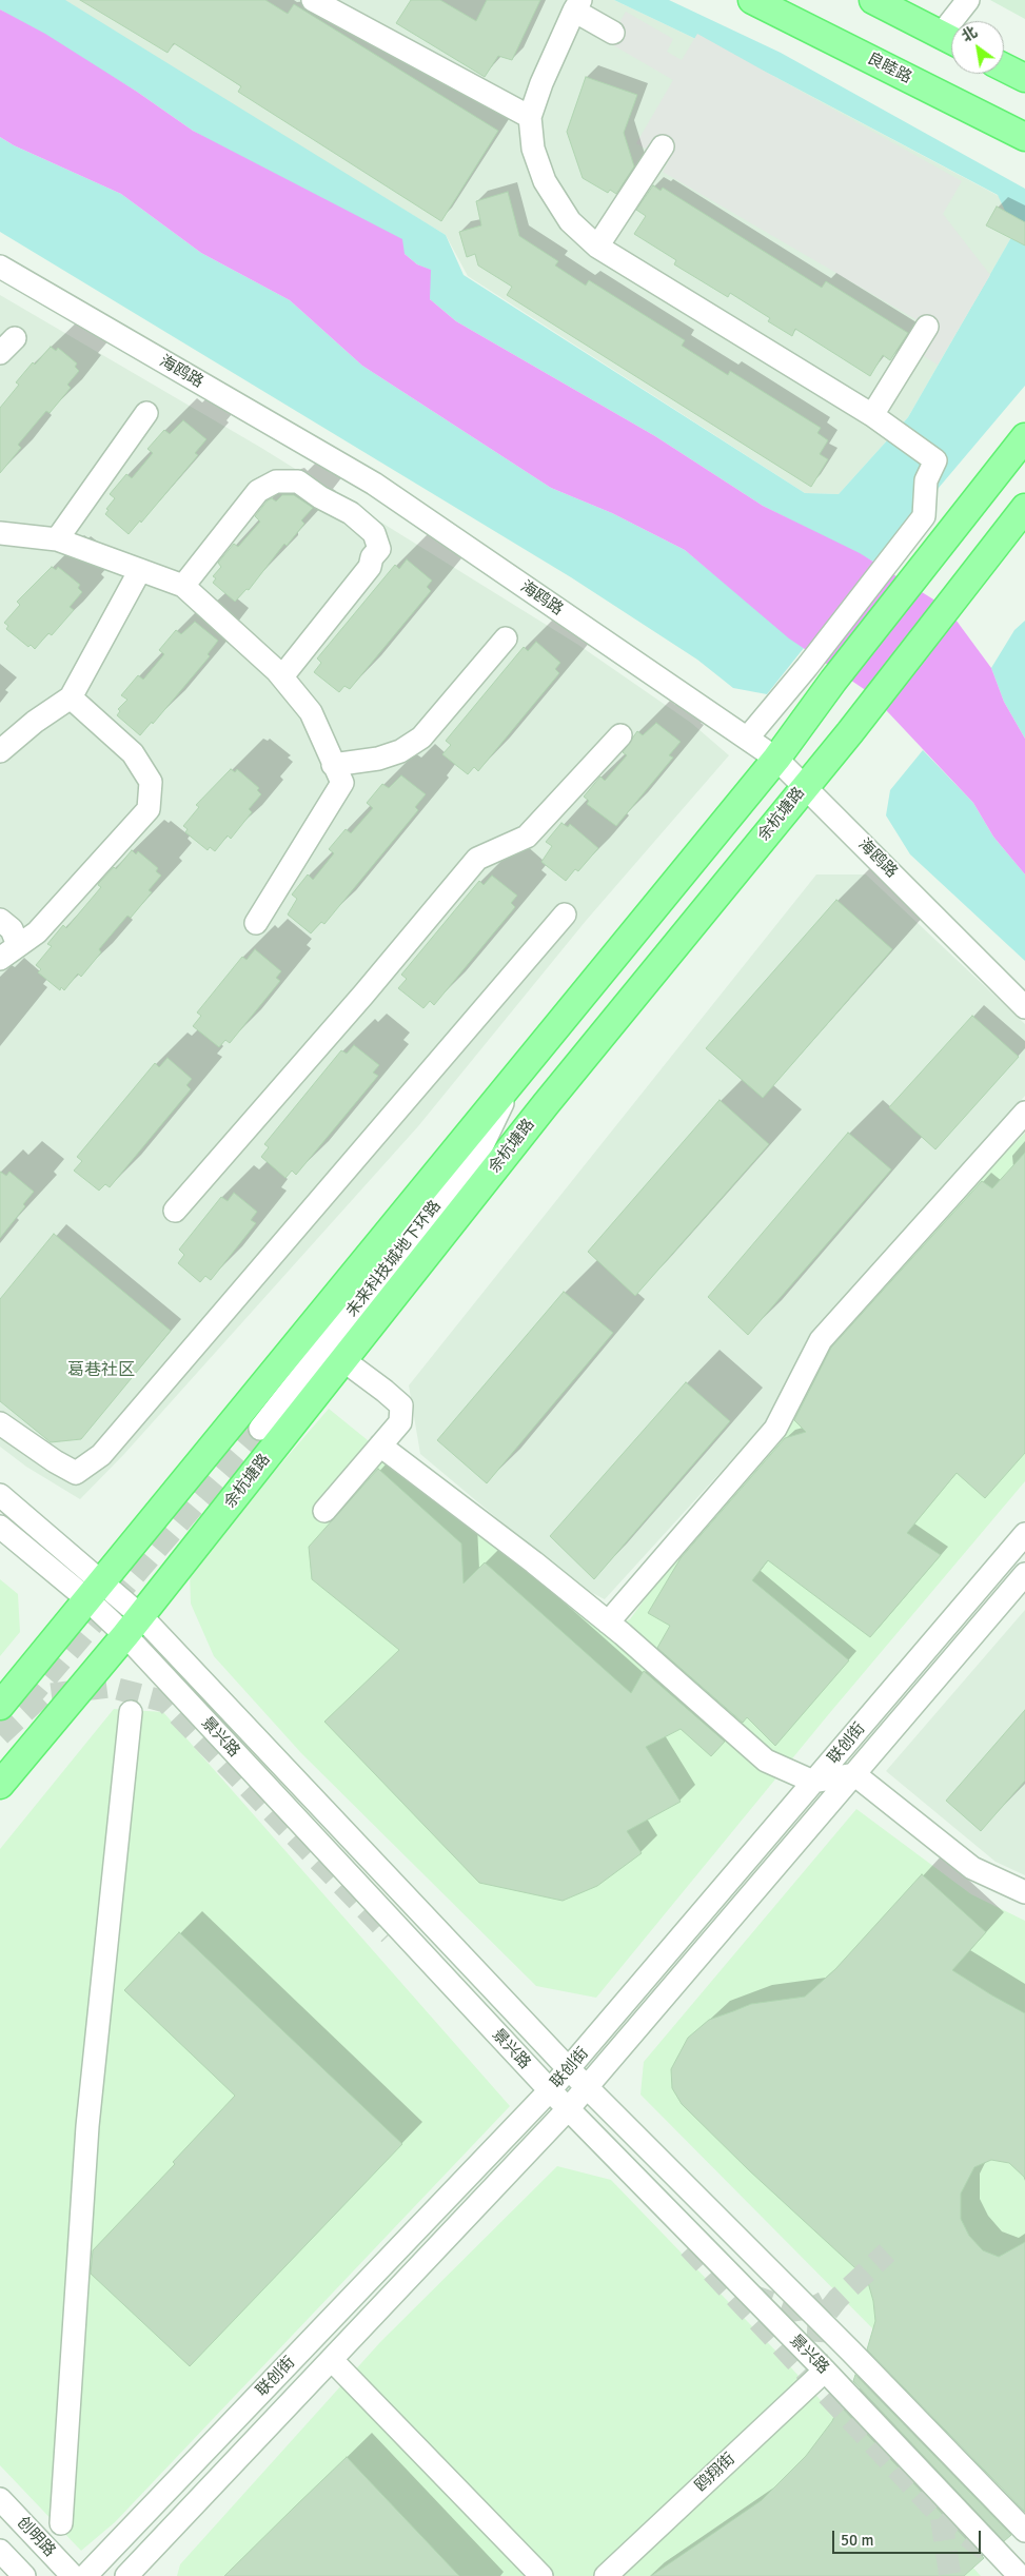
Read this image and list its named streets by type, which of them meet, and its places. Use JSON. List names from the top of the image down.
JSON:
{
  "streets": {
    "main road": ["良睦路", "余杭塘路"],
    "street": [
      "海鸥路",
      "未来科技城地下环路",
      "景兴路",
      "联创街",
      "鸥翔街",
      "创明路"
    ]
  },
  "crossings": [
    ["海鸥路", "余杭塘路"],
    ["余杭塘路", "未来科技城地下环路"],
    ["余杭塘路", "景兴路"],
    ["景兴路", "联创街"],
    ["景兴路", "鸥翔街"]
  ],
  "districts": ["葛巷社区"],
  "scale_bar": "50 m",
  "north": "top left"
}
